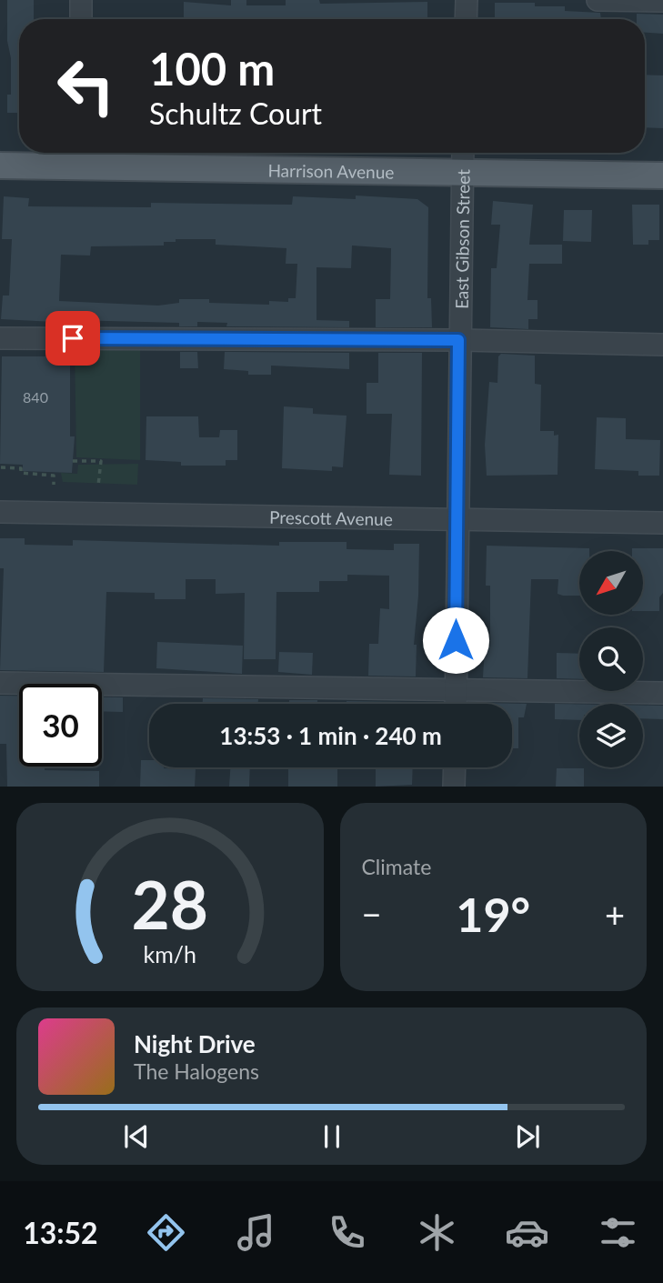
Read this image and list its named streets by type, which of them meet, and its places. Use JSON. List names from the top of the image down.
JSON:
{
  "streets": {
    "main road": ["Harrison Avenue"],
    "street": ["East Gibson Street", "Prescott Avenue"]
  },
  "crossings": [
    ["Harrison Avenue", "East Gibson Street"],
    ["East Gibson Street", "Prescott Avenue"]
  ],
  "house_numbers": ["840"],
  "north": "bottom left",
  "page": {
    "turn": ["100 m", "Schultz Court"],
    "limit": "30",
    "trip": "13:53 · 1 min · 240 m",
    "tile": "Climate",
    "heat": ["−", "19°", "+"],
    "song": ["Night Drive", "The Halogens"],
    "tabs": "13:52",
    "gauge": ["28", "km/h"]
  }
}
